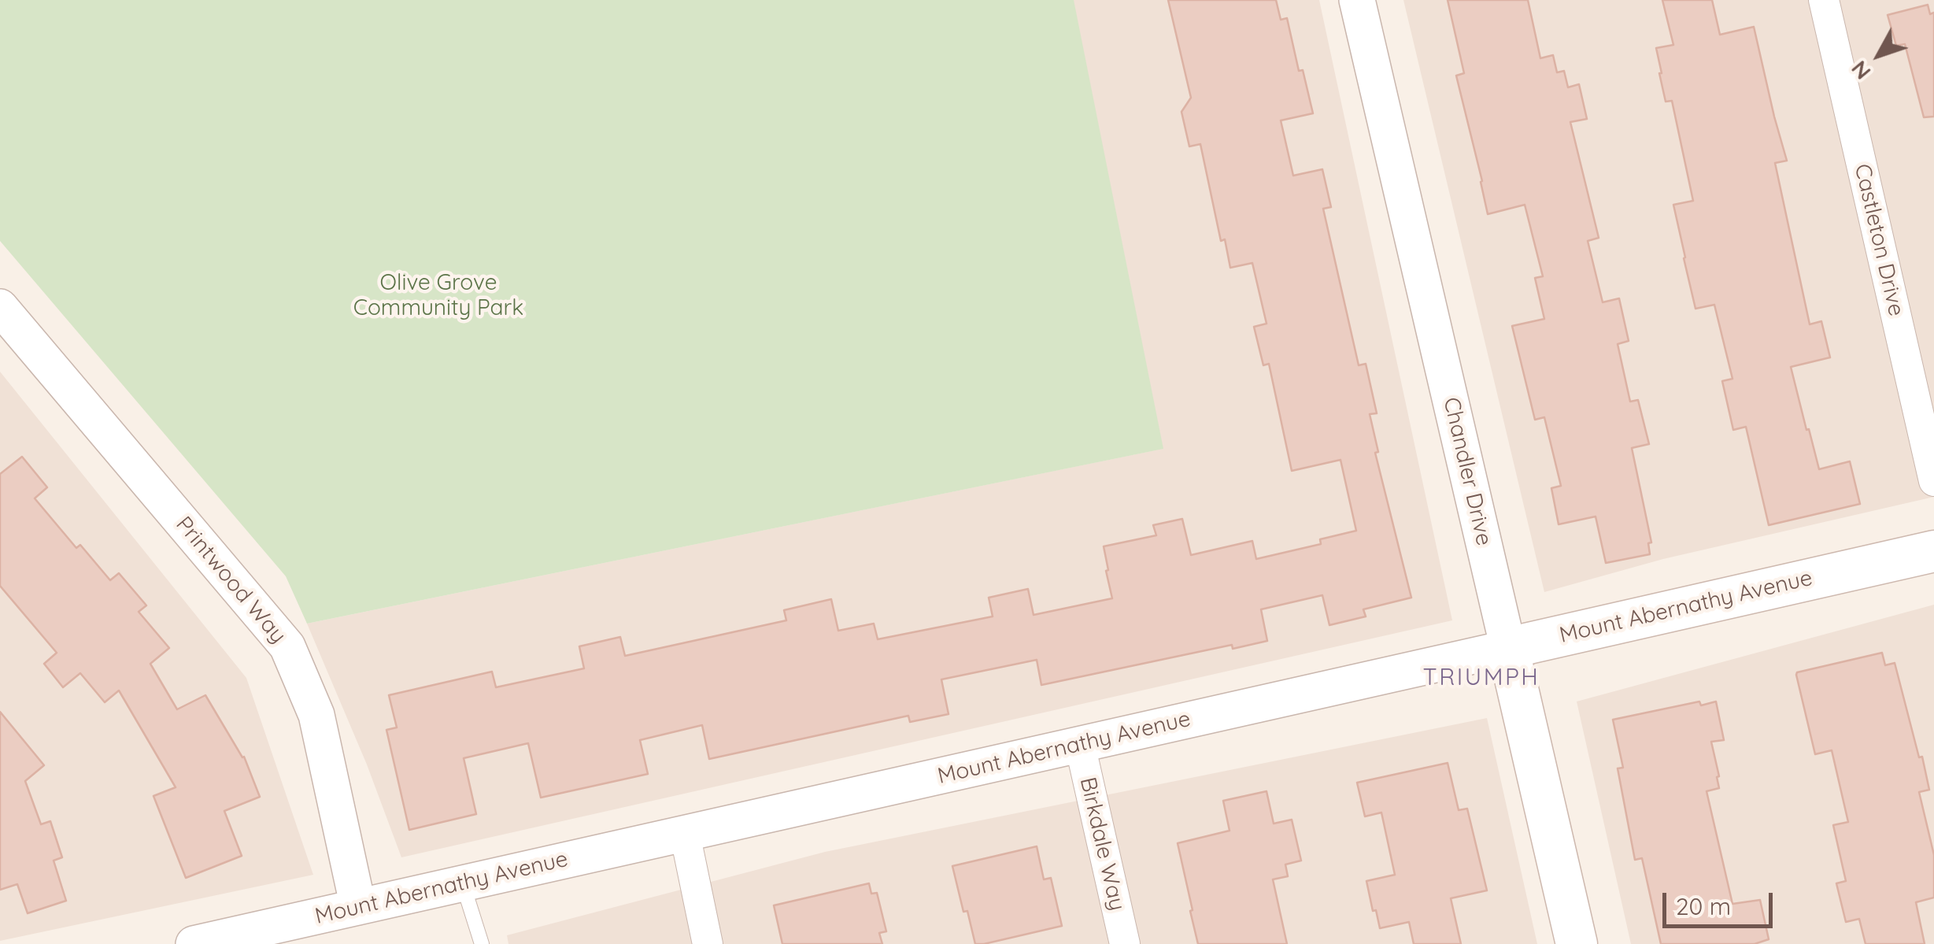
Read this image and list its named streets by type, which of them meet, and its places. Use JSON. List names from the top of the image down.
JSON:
{
  "streets": {
    "main road": ["Chandler Drive", "Mount Abernathy Avenue"],
    "street": ["Castleton Drive", "Printwood Way", "Birkdale Way"]
  },
  "crossings": [
    ["Chandler Drive", "Mount Abernathy Avenue"],
    ["Printwood Way", "Mount Abernathy Avenue"],
    ["Mount Abernathy Avenue", "Birkdale Way"]
  ],
  "districts": ["TRIUMPH"],
  "parks": ["Olive Grove Community Park"],
  "scale_bar": "20 m",
  "north": "bottom left"
}
